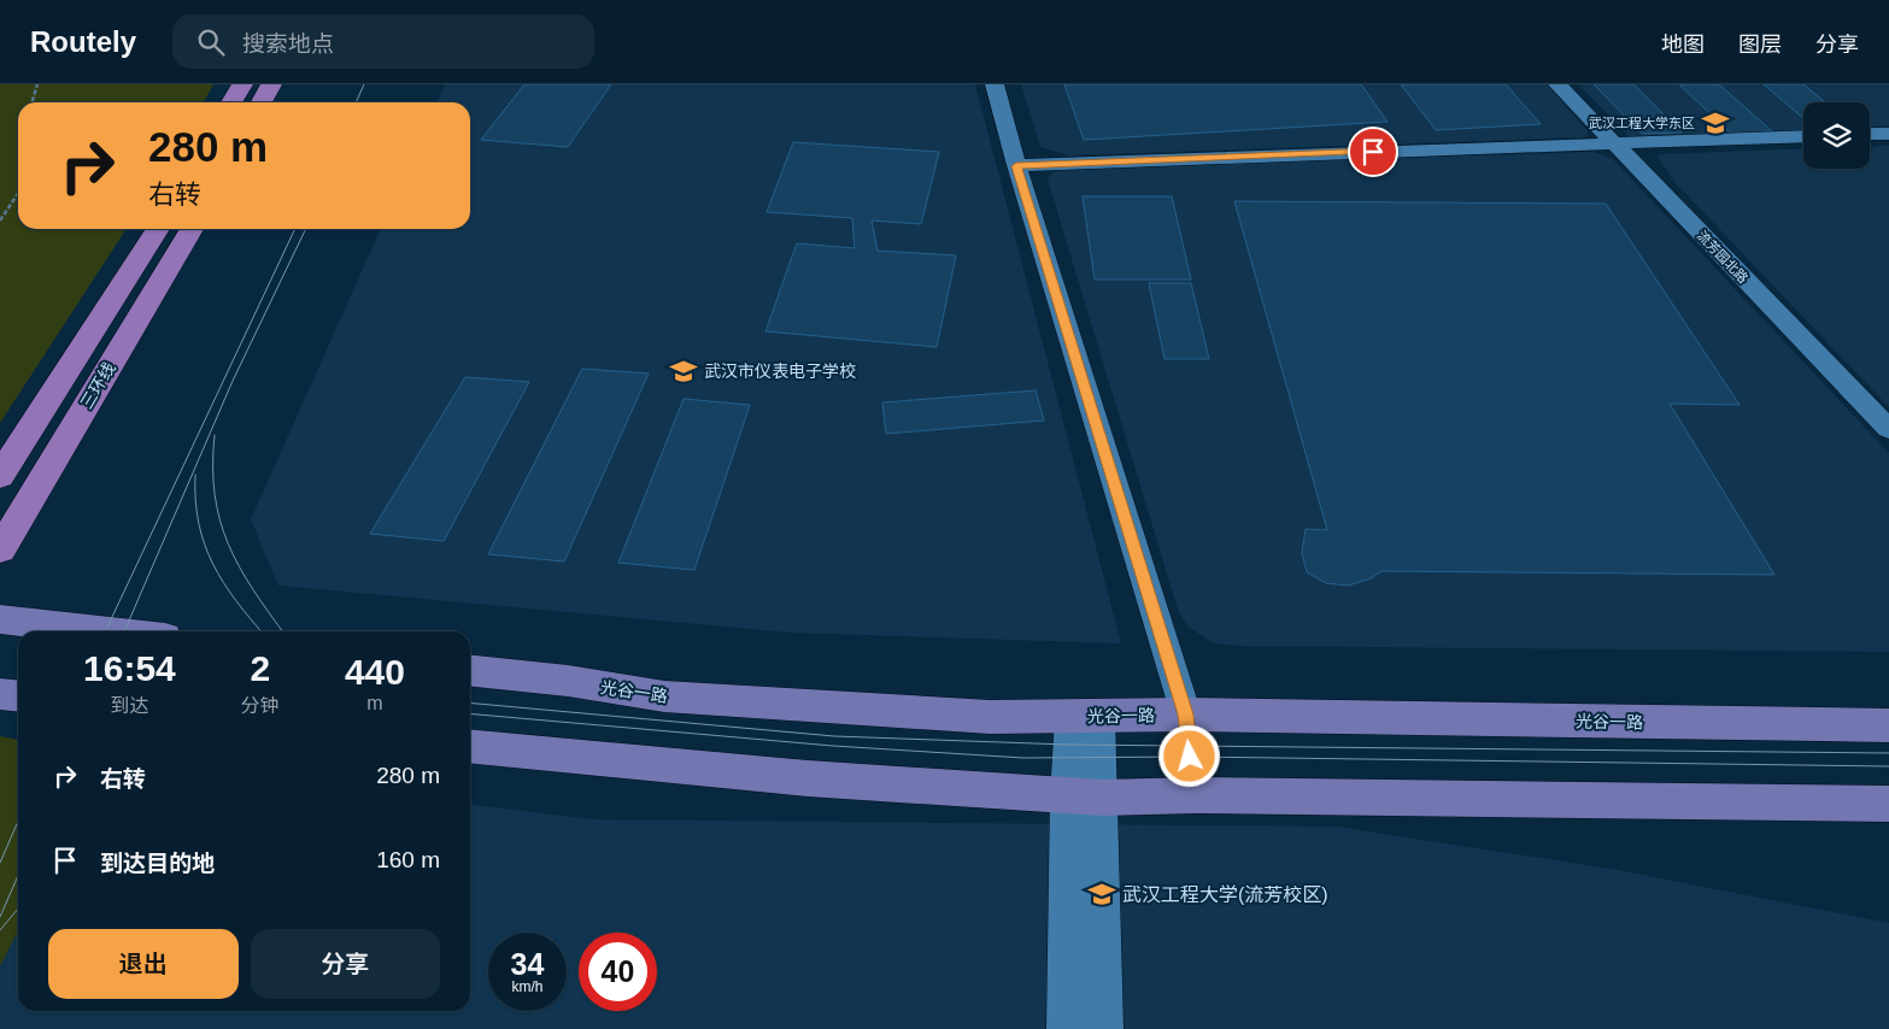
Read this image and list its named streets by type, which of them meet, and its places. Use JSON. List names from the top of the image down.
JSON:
{
  "streets": {
    "highway": ["三环线"],
    "main road": ["光谷一路"],
    "street": ["流芳园北路"]
  },
  "places": {
    "school or university": ["武汉工程大学东区", "武汉市仪表电子学校", "武汉工程大学(流芳校区)"]
  },
  "page": {
    "header": "Routely",
    "search": "搜索地点",
    "nav": ["地图", "图层", "分享"],
    "turn": ["280 m", "右转"],
    "eta": [
      "16:54",
      "到达",
      "2",
      "分钟",
      "440",
      "m"
    ],
    "list": [
      {
        "name": "右转",
        "value": "280 m"
      },
      {
        "name": "到达目的地",
        "value": "160 m"
      }
    ],
    "buttons": ["退出", "分享"],
    "speed": "34 km/h",
    "limit": "40"
  }
}
